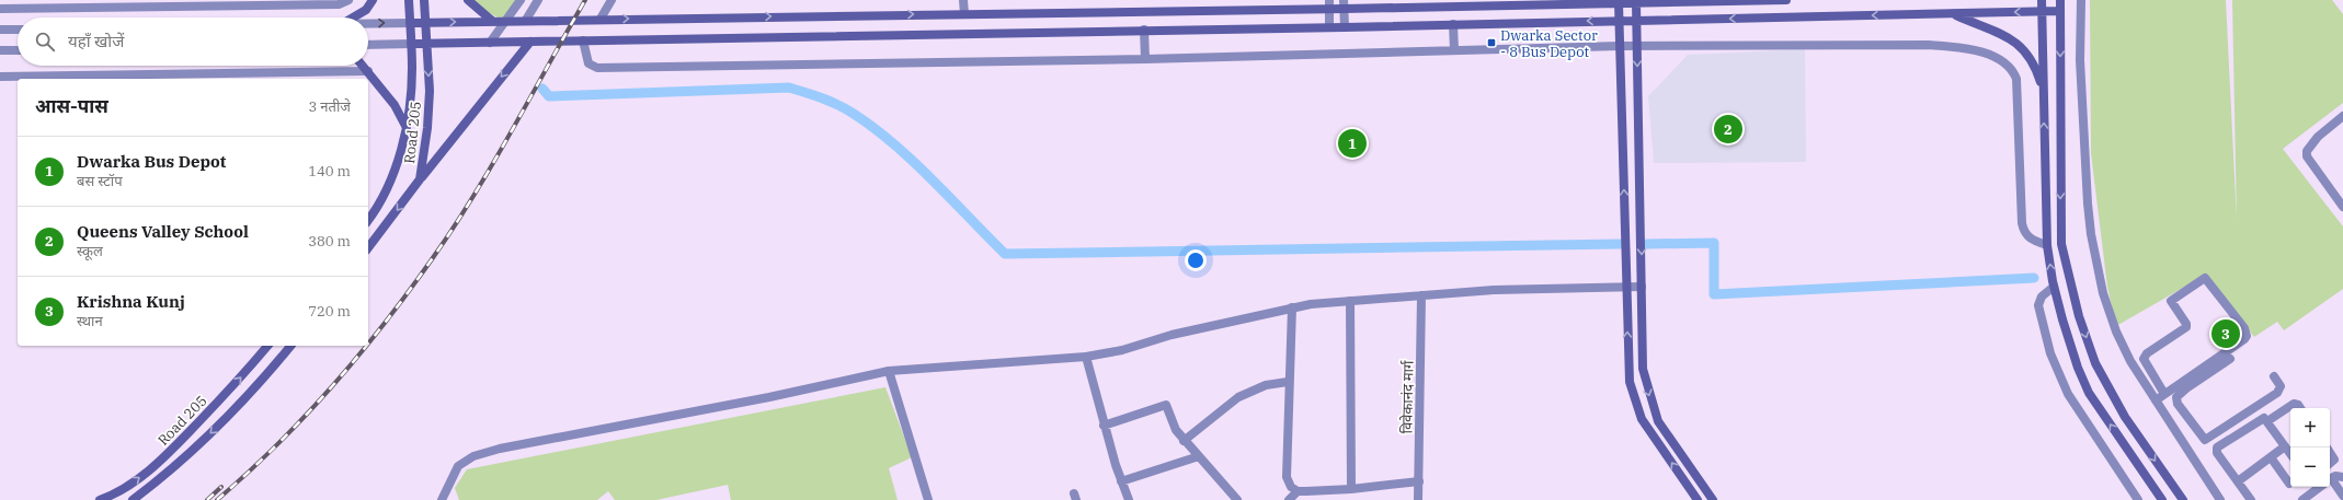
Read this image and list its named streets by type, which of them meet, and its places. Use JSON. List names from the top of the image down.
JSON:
{
  "streets": {
    "main road": ["Road 205"],
    "street": ["विवेकानंद मार्ग"]
  },
  "places": {
    "transit": ["Dwarka Sector - 8 Bus Depot"]
  },
  "page": {
    "search": "यहाँ खोजें",
    "heading": ["आस-पास", "3 नतीजे"],
    "pins": ["2", "1", "3"],
    "list": [
      {
        "mark": "1",
        "name": "Dwarka Bus Depot",
        "note": "बस स्टॉप",
        "value": "140 m"
      },
      {
        "mark": "2",
        "name": "Queens Valley School",
        "note": "स्कूल",
        "value": "380 m"
      },
      {
        "mark": "3",
        "name": "Krishna Kunj",
        "note": "स्थान",
        "value": "720 m"
      }
    ],
    "map_buttons": ["+", "−"]
  }
}
